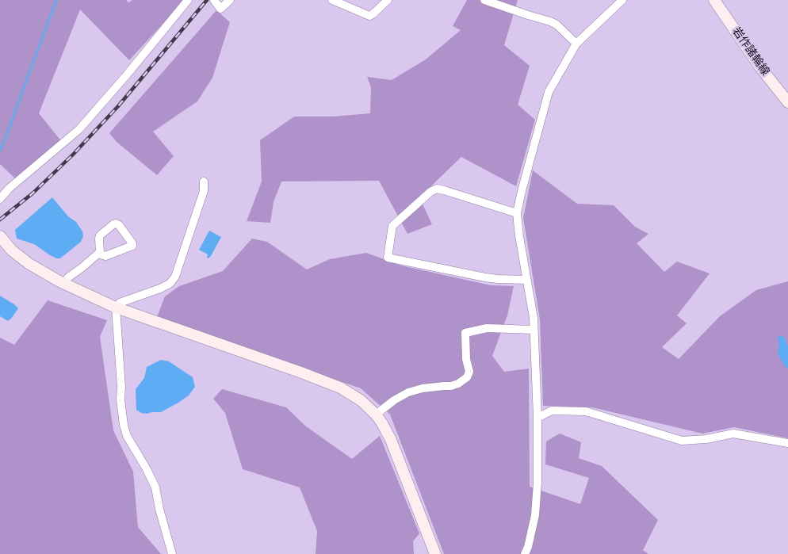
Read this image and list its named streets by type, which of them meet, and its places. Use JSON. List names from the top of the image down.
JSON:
{
  "streets": {
    "street": ["岩作諸輪線"]
  }
}
